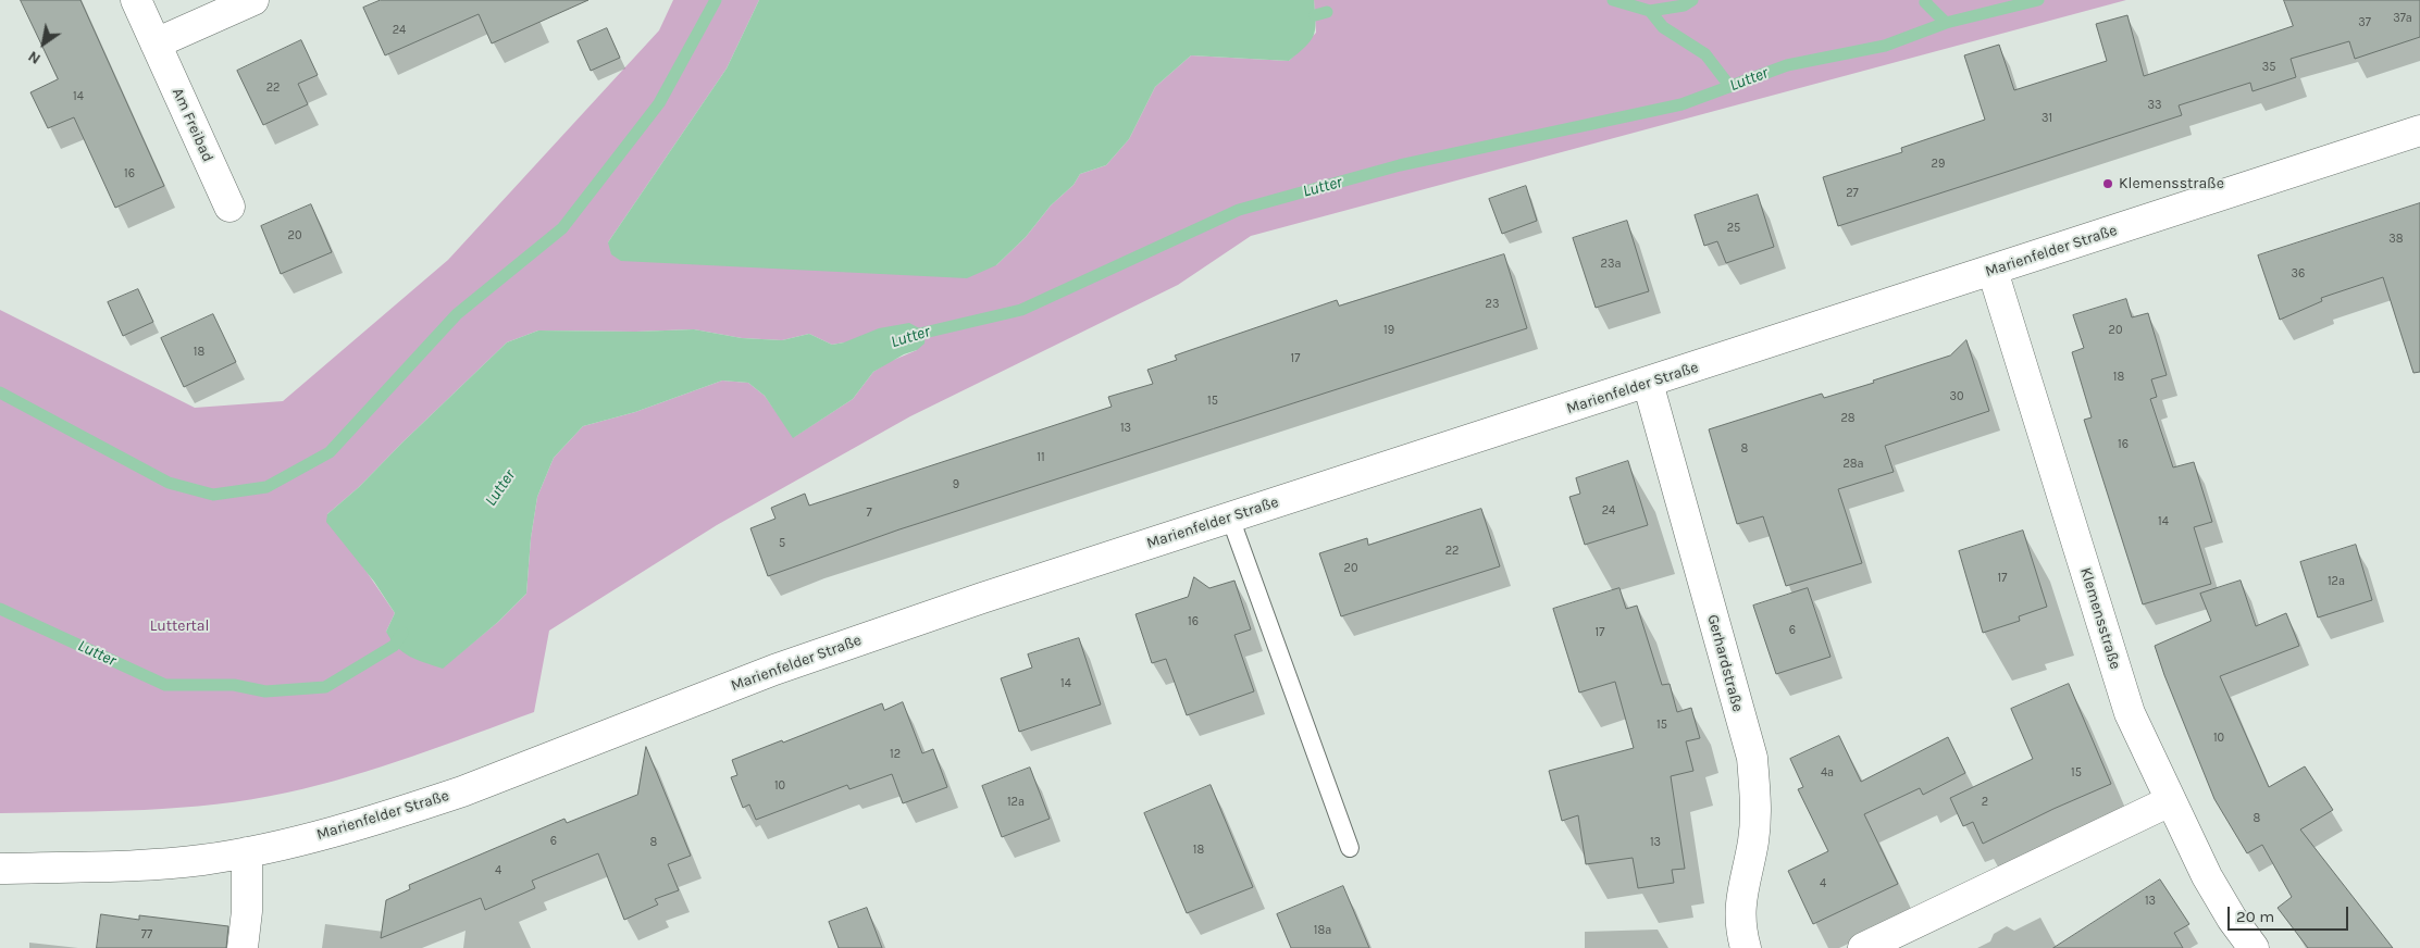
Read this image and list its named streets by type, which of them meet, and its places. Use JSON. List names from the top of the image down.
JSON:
{
  "streets": {
    "street": [
      "Am Freibad",
      "Marienfelder Straße",
      "Klemensstraße",
      "Gerhardstraße"
    ]
  },
  "crossings": [
    ["Marienfelder Straße", "Klemensstraße"],
    ["Marienfelder Straße", "Gerhardstraße"]
  ],
  "water": ["Lutter"],
  "parks": ["Luttertal"],
  "places": ["Klemensstraße"],
  "house_numbers": [
    "37a",
    "37",
    "24",
    "35",
    "22",
    "14",
    "33",
    "31",
    "29",
    "16",
    "27",
    "25",
    "20",
    "38",
    "23a",
    "36",
    "23",
    "19",
    "20",
    "18",
    "17",
    "18",
    "30",
    "15",
    "28",
    "13",
    "16",
    "8",
    "11",
    "28a",
    "9",
    "24",
    "7",
    "14",
    "5",
    "22",
    "20",
    "17",
    "12a",
    "16",
    "6",
    "17",
    "14",
    "15",
    "10",
    "12",
    "4a",
    "15",
    "10",
    "12a",
    "2",
    "8",
    "6",
    "8",
    "13",
    "18",
    "4",
    "4",
    "13",
    "18a",
    "77"
  ],
  "scale_bar": "20 m",
  "north": "bottom left"
}
